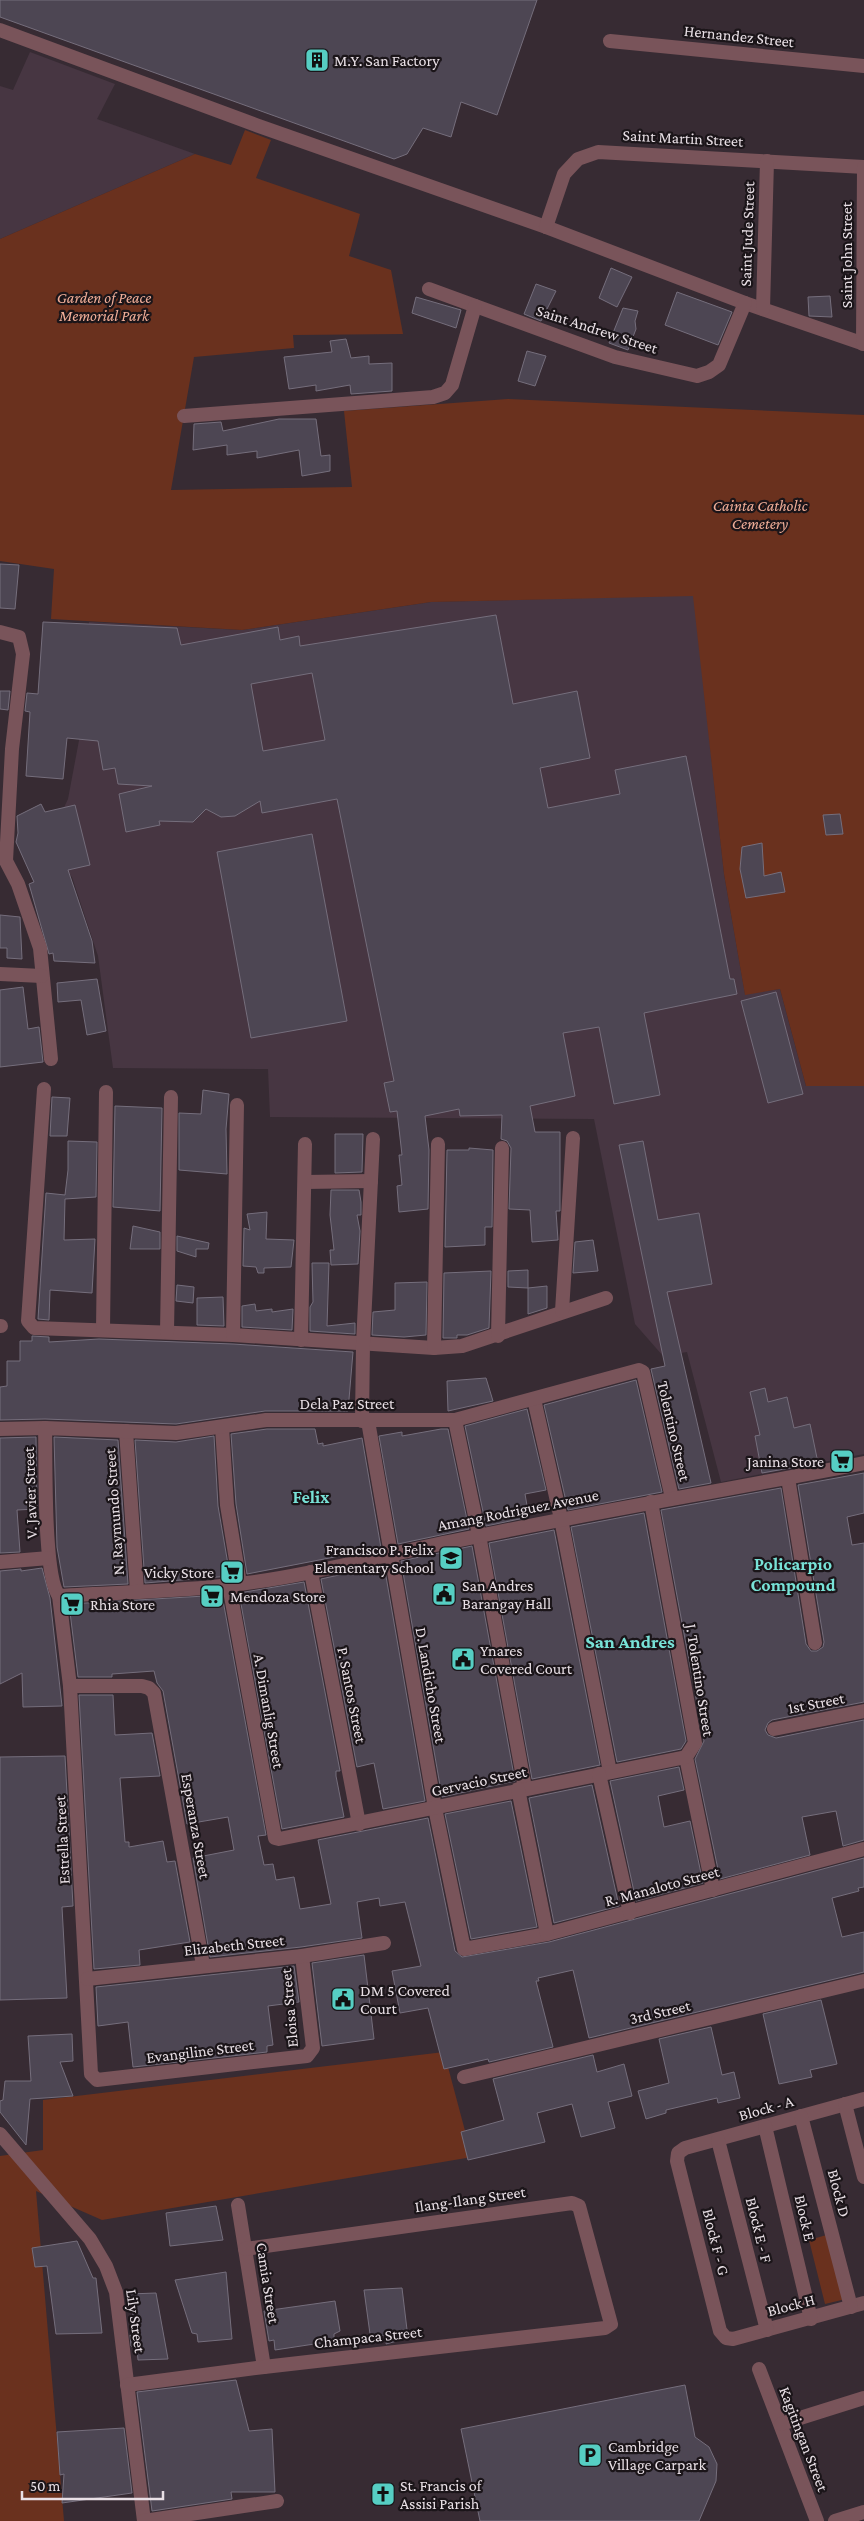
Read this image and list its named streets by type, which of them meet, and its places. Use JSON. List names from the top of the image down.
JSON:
{
  "streets": {
    "street": [
      "Hernandez Street",
      "Saint Martin Street",
      "Saint Jude Street",
      "Saint John Street",
      "Saint Andrew Street",
      "Dela Paz Street",
      "Tolentino Street",
      "V. Javier Street",
      "Amang Rodriguez Avenue",
      "N. Raymundo Street",
      "J. Tolentino Street",
      "D. Landicho Street",
      "P. Santos Street",
      "1st Street",
      "A. Dimanlig Street",
      "Gervacio Street",
      "Esperanza Street",
      "Estrella Street",
      "R. Manaloto Street",
      "Elizabeth Street",
      "Eloisa Street",
      "3rd Street",
      "Evangiline Street",
      "Block - A",
      "Block D",
      "Ilang-Ilang Street",
      "Block E",
      "Block E - F",
      "Block F - G",
      "Camia Street",
      "Block H",
      "Lily Street",
      "Champaca Street",
      "Kagitingan Street"
    ]
  },
  "crossings": [
    ["Saint Martin Street", "Saint Jude Street"],
    ["Saint Martin Street", "Saint John Street"],
    ["Dela Paz Street", "Tolentino Street"],
    ["Dela Paz Street", "V. Javier Street"],
    ["Dela Paz Street", "N. Raymundo Street"],
    ["Dela Paz Street", "D. Landicho Street"],
    ["Dela Paz Street", "A. Dimanlig Street"],
    ["Tolentino Street", "Amang Rodriguez Avenue"],
    ["Amang Rodriguez Avenue", "N. Raymundo Street"],
    ["Amang Rodriguez Avenue", "J. Tolentino Street"],
    ["Amang Rodriguez Avenue", "D. Landicho Street"],
    ["Amang Rodriguez Avenue", "P. Santos Street"],
    ["Amang Rodriguez Avenue", "A. Dimanlig Street"],
    ["Amang Rodriguez Avenue", "Estrella Street"],
    ["J. Tolentino Street", "Gervacio Street"],
    ["J. Tolentino Street", "R. Manaloto Street"],
    ["D. Landicho Street", "Gervacio Street"],
    ["D. Landicho Street", "R. Manaloto Street"],
    ["P. Santos Street", "Gervacio Street"],
    ["A. Dimanlig Street", "Gervacio Street"],
    ["Esperanza Street", "Estrella Street"],
    ["Esperanza Street", "Elizabeth Street"],
    ["Estrella Street", "Elizabeth Street"],
    ["Estrella Street", "Evangiline Street"],
    ["Elizabeth Street", "Eloisa Street"],
    ["Eloisa Street", "Evangiline Street"],
    ["Block - A", "Block D"],
    ["Block - A", "Block E"],
    ["Block - A", "Block E - F"],
    ["Block - A", "Block F - G"],
    ["Block D", "Block H"],
    ["Ilang-Ilang Street", "Camia Street"],
    ["Ilang-Ilang Street", "Champaca Street"],
    ["Block E", "Block H"],
    ["Block E - F", "Block H"],
    ["Block F - G", "Block H"],
    ["Camia Street", "Champaca Street"],
    ["Lily Street", "Champaca Street"]
  ],
  "districts": ["Felix", "Policarpio Compound", "San Andres"],
  "parks": ["Garden of Peace Memorial Park", "Cainta Catholic Cemetery"],
  "places": {
    "building": ["M.Y. San Factory"],
    "supermarket": [
      "Janina Store",
      "Vicky Store",
      "Mendoza Store",
      "Rhia Store"
    ],
    "school or university": ["Francisco P. Felix Elementary School"],
    "public building": ["San Andres Barangay Hall", "Ynares Covered Court", "DM 5 Covered Court"],
    "parking": ["Cambridge Village Carpark"],
    "church": ["St. Francis of Assisi Parish"]
  },
  "scale_bar": "50 m"
}
